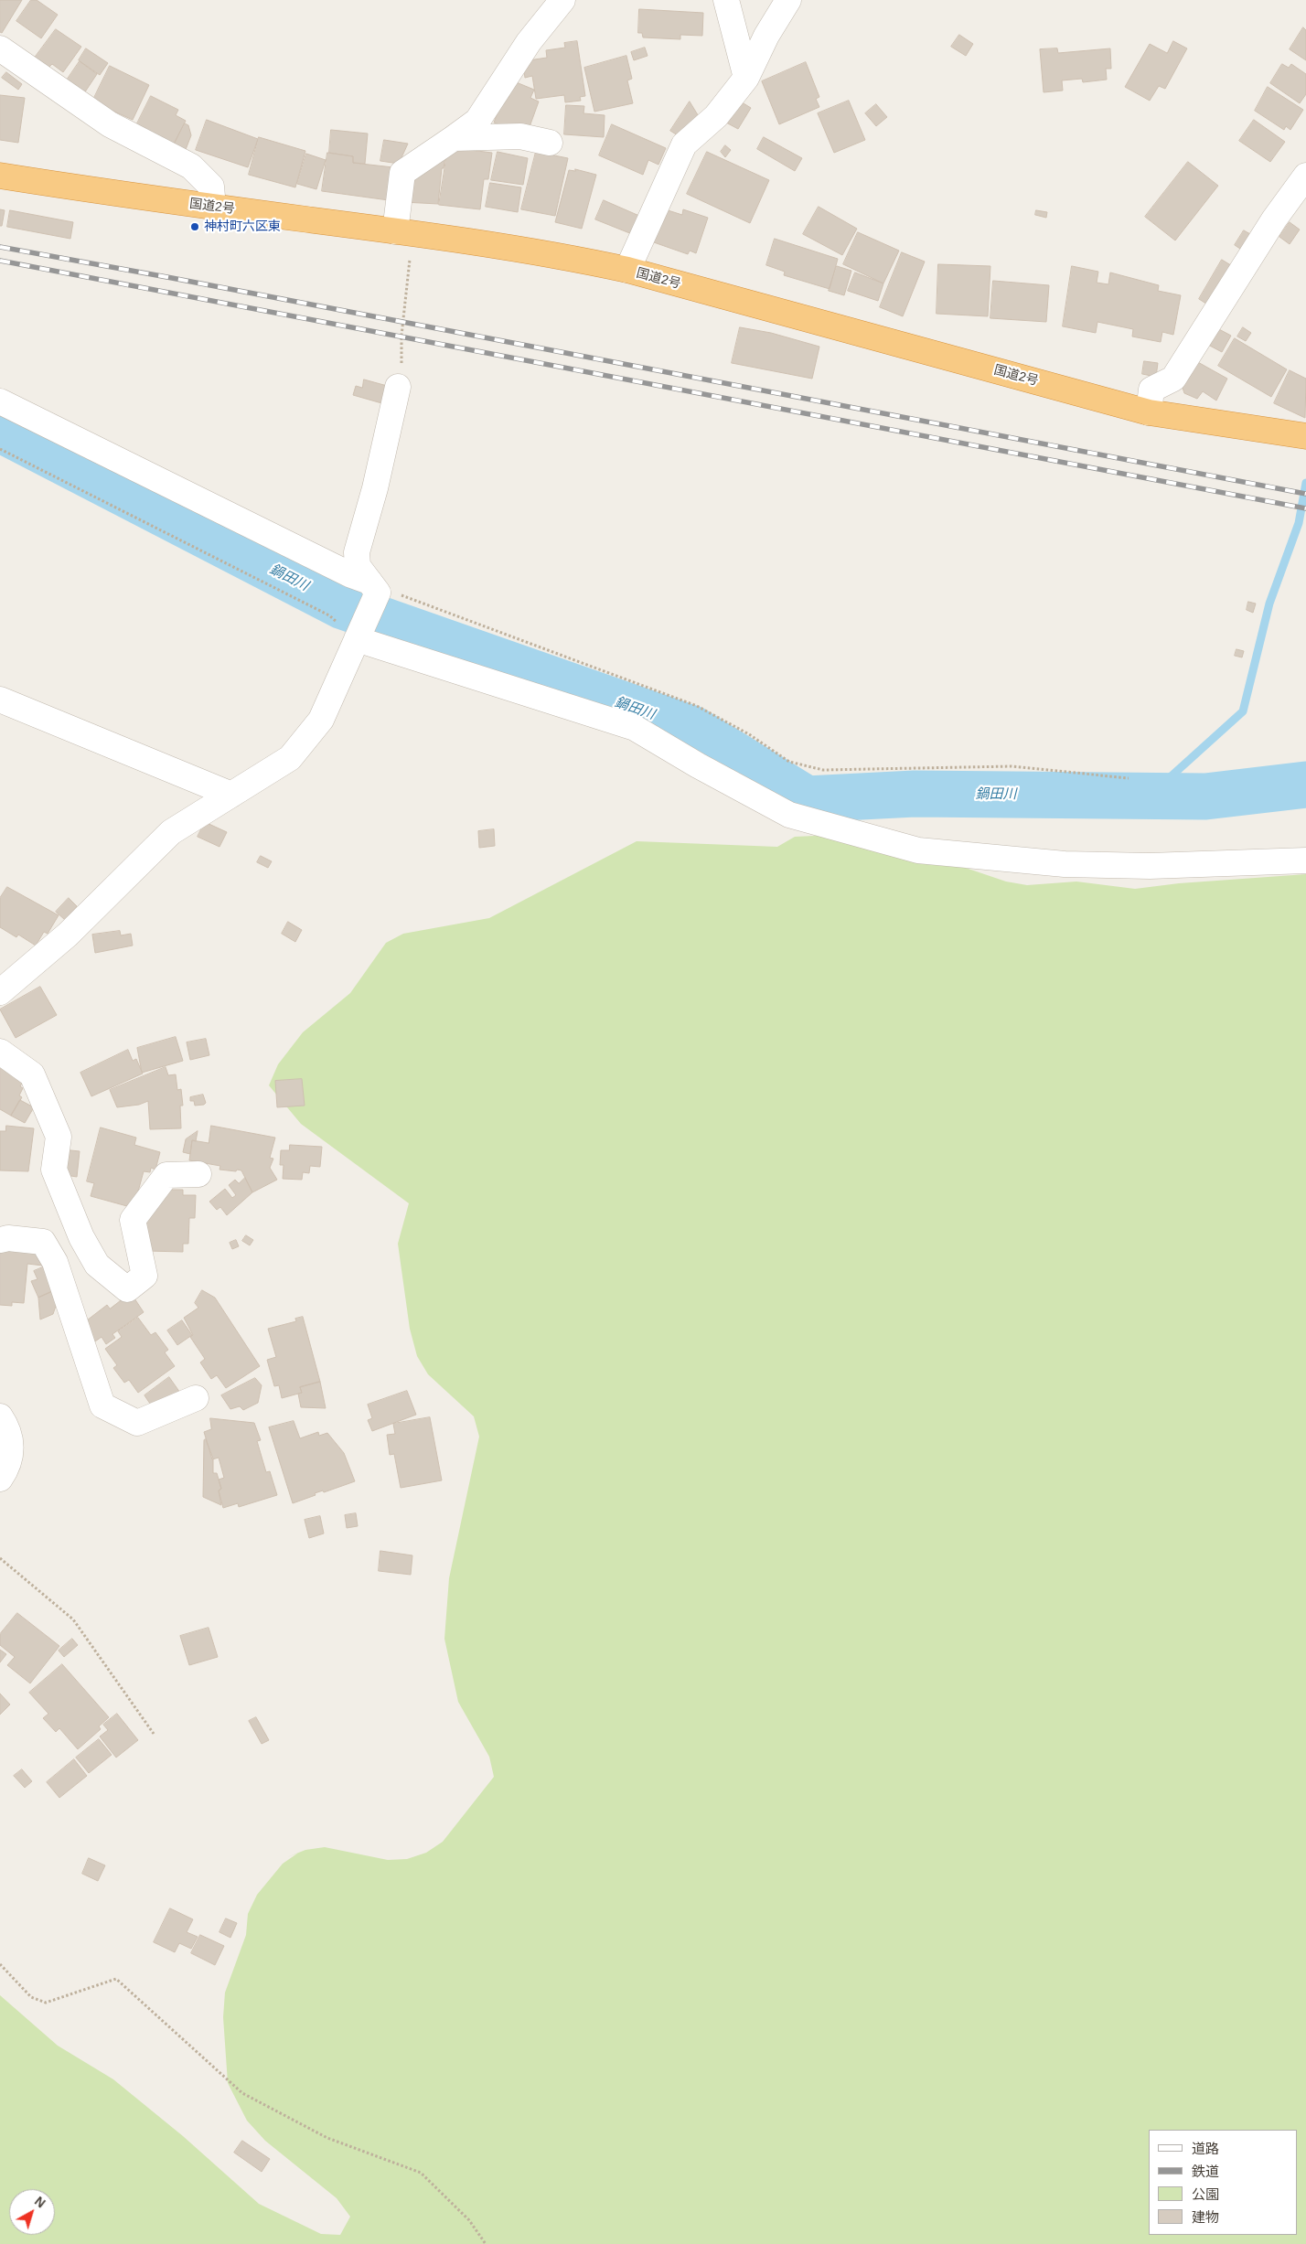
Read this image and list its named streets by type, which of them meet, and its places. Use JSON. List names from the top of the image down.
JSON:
{
  "streets": {
    "highway": ["国道2号"]
  },
  "water": ["鍋田川"],
  "places": ["神村町六区東"],
  "legend": [
    "道路",
    "鉄道",
    "公園",
    "建物"
  ],
  "north": "top right"
}
